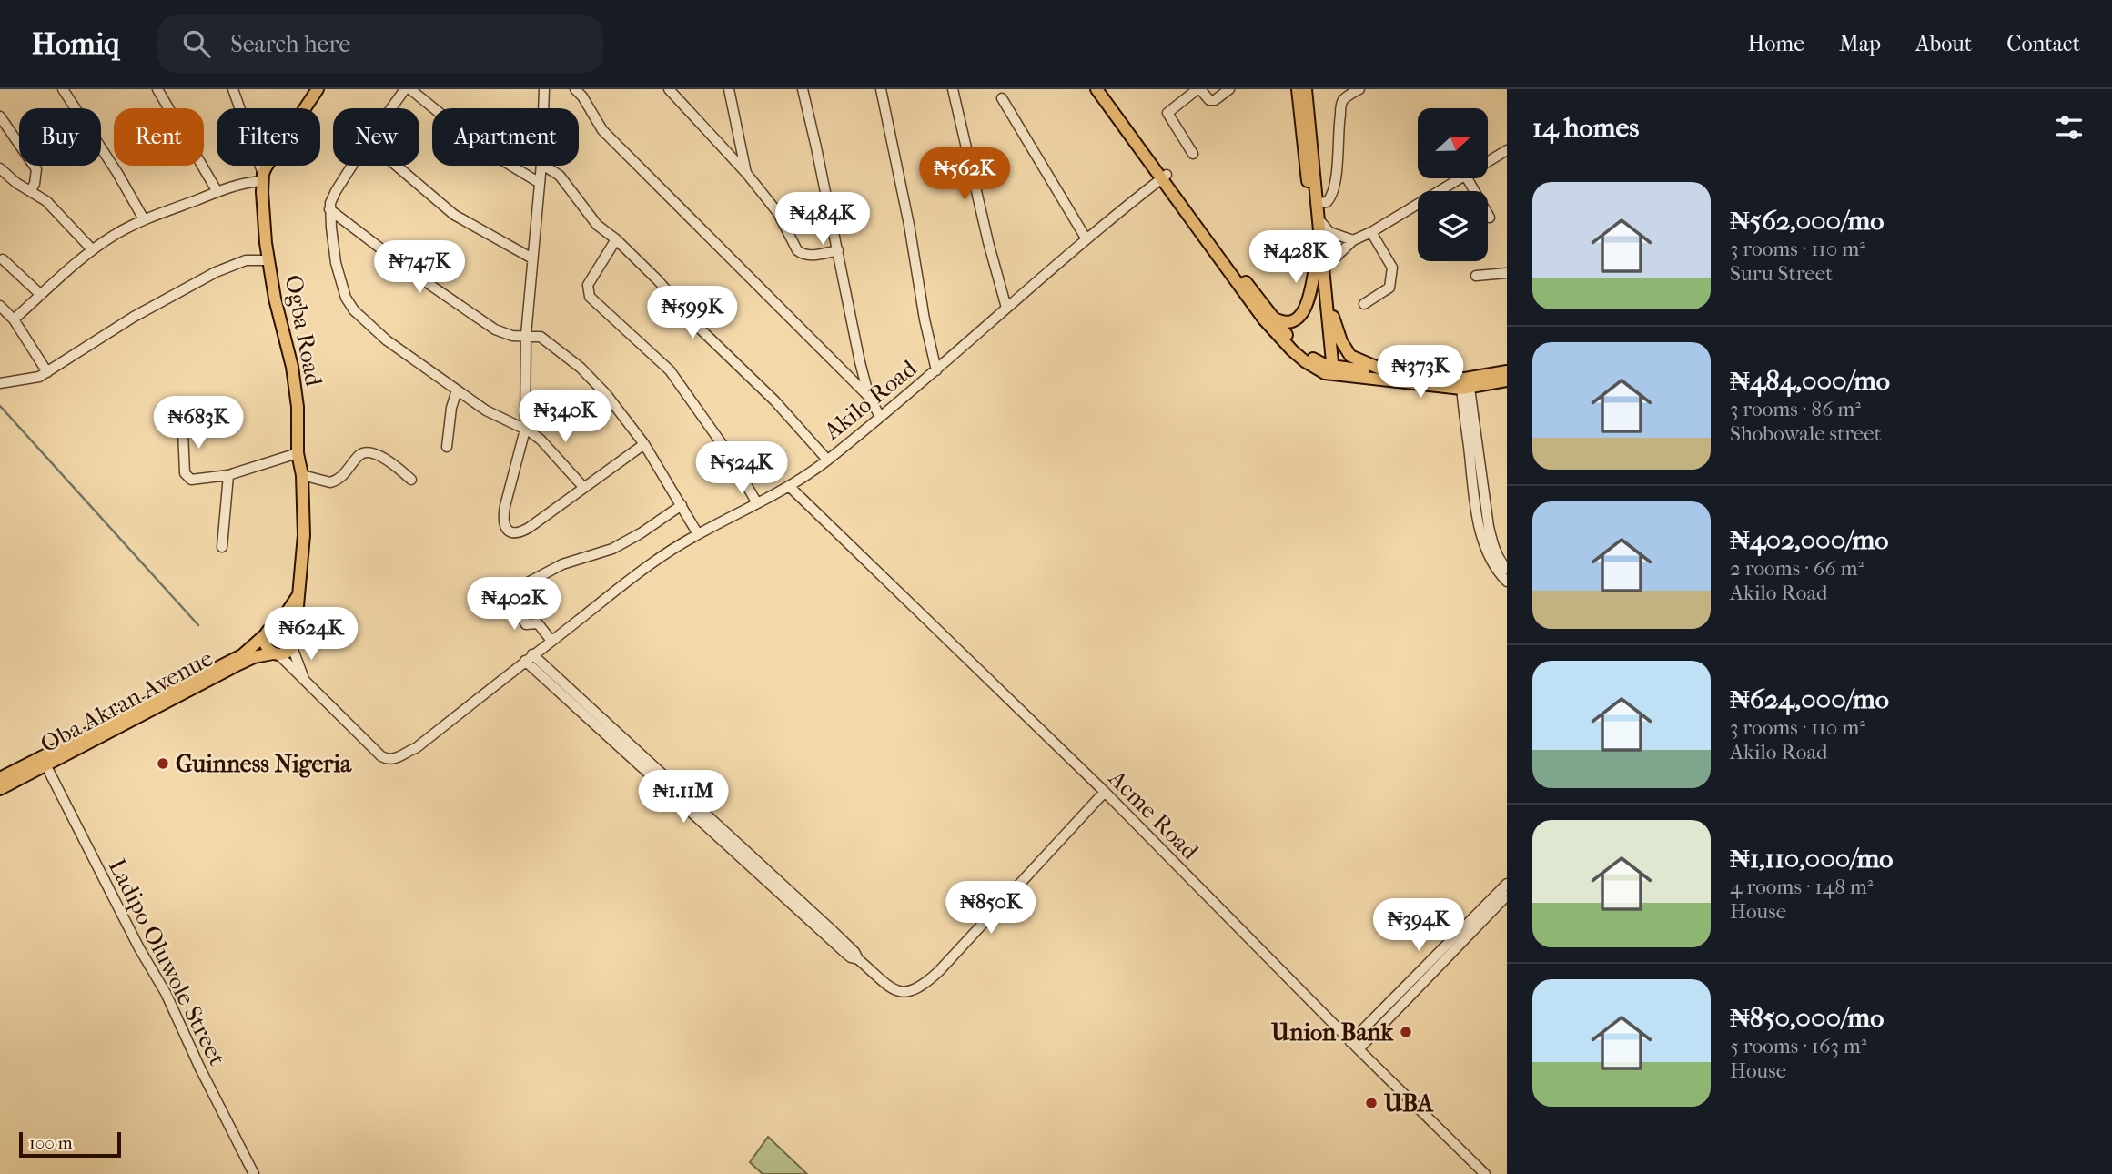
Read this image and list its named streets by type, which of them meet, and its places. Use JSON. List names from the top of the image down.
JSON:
{
  "streets": {
    "main road": ["Ogba Road", "Oba Akran Avenue"],
    "street": ["Akilo Road", "Acme Road", "Ladipo Oluwole Street"]
  },
  "crossings": [
    ["Ogba Road", "Akilo Road"],
    ["Ogba Road", "Oba Akran Avenue"],
    ["Akilo Road", "Oba Akran Avenue"],
    ["Akilo Road", "Acme Road"],
    ["Oba Akran Avenue", "Ladipo Oluwole Street"]
  ],
  "places": ["Guinness Nigeria", "Union Bank", "UBA"],
  "scale_bar": "100 m",
  "north": "right",
  "page": {
    "header": "Homiq",
    "search": "Search here",
    "nav": [
      "Home",
      "Map",
      "About",
      "Contact"
    ],
    "heading": "14 homes",
    "chip": [
      "Buy",
      "Rent",
      "Filters",
      "New",
      "Apartment"
    ],
    "price": [
      "₦562K",
      "₦484K",
      "₦428K",
      "₦747K",
      "₦599K",
      "₦373K",
      "₦340K",
      "₦683K",
      "₦524K",
      "₦402K",
      "₦624K",
      "₦1.11M",
      "₦850K",
      "₦394K"
    ],
    "list": [
      {
        "name": "₦562,000/mo",
        "note": "3 rooms · 110 m² · Suru Street"
      },
      {
        "name": "₦484,000/mo",
        "note": "3 rooms · 86 m² · Shobowale street"
      },
      {
        "name": "₦402,000/mo",
        "note": "2 rooms · 66 m² · Akilo Road"
      },
      {
        "name": "₦624,000/mo",
        "note": "3 rooms · 110 m² · Akilo Road"
      },
      {
        "name": "₦1,110,000/mo",
        "note": "4 rooms · 148 m² · House"
      },
      {
        "name": "₦850,000/mo",
        "note": "5 rooms · 163 m² · House"
      }
    ],
    "scale": "100 m"
  }
}
